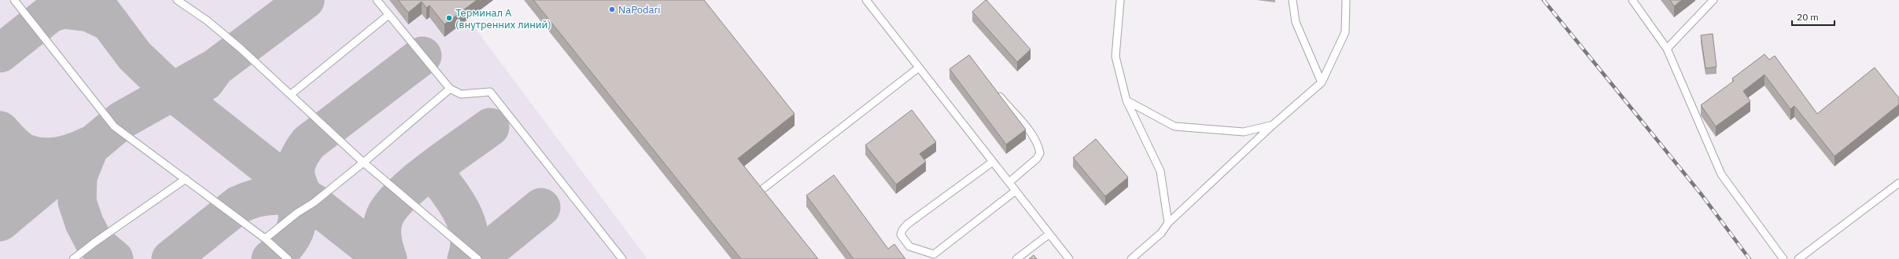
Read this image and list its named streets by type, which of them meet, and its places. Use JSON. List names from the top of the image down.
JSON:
{
  "places": ["NaPodari", "Терминал А (внутренних линий)"],
  "scale_bar": "20 m"
}
